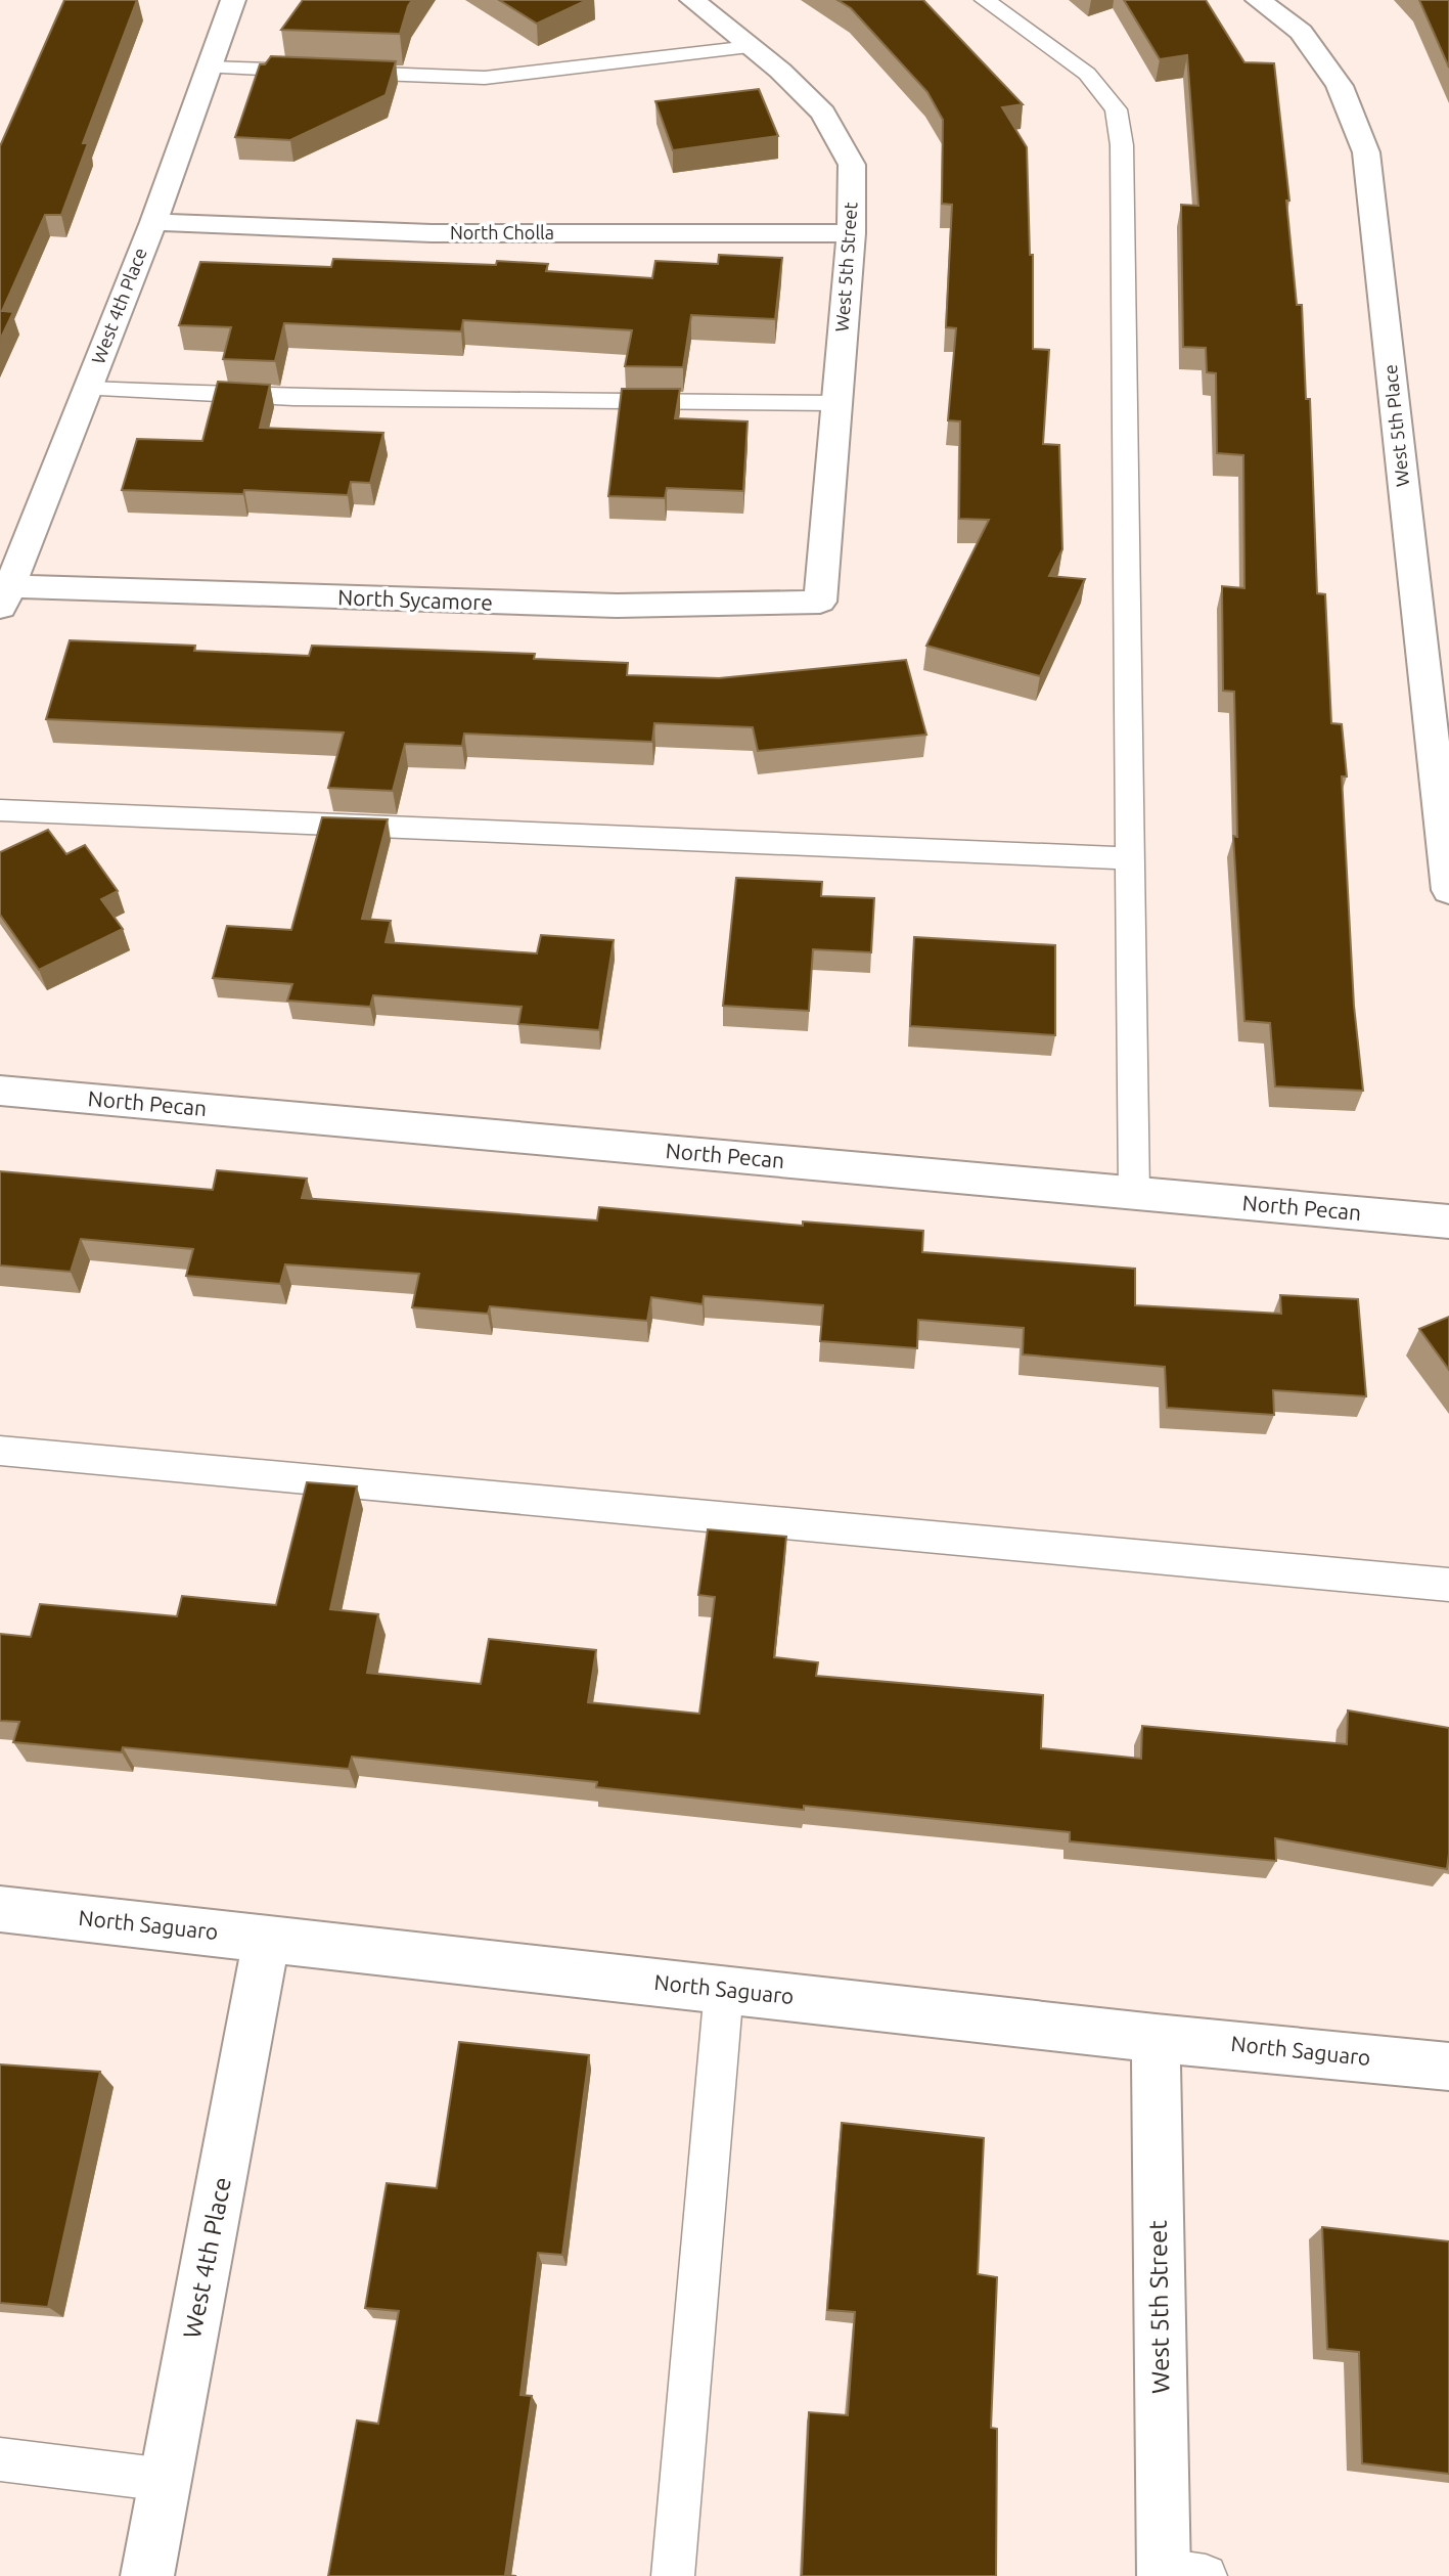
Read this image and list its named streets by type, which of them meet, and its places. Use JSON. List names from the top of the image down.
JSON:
{
  "streets": {
    "street": [
      "North Cholla",
      "West 5th Street",
      "West 4th Place",
      "West 5th Place",
      "North Sycamore",
      "North Pecan",
      "North Saguaro"
    ]
  },
  "crossings": [
    ["North Cholla", "West 5th Street"],
    ["North Cholla", "West 4th Place"],
    ["West 5th Street", "North Sycamore"],
    ["West 5th Street", "North Saguaro"],
    ["West 4th Place", "North Sycamore"],
    ["West 4th Place", "North Saguaro"]
  ]
}
